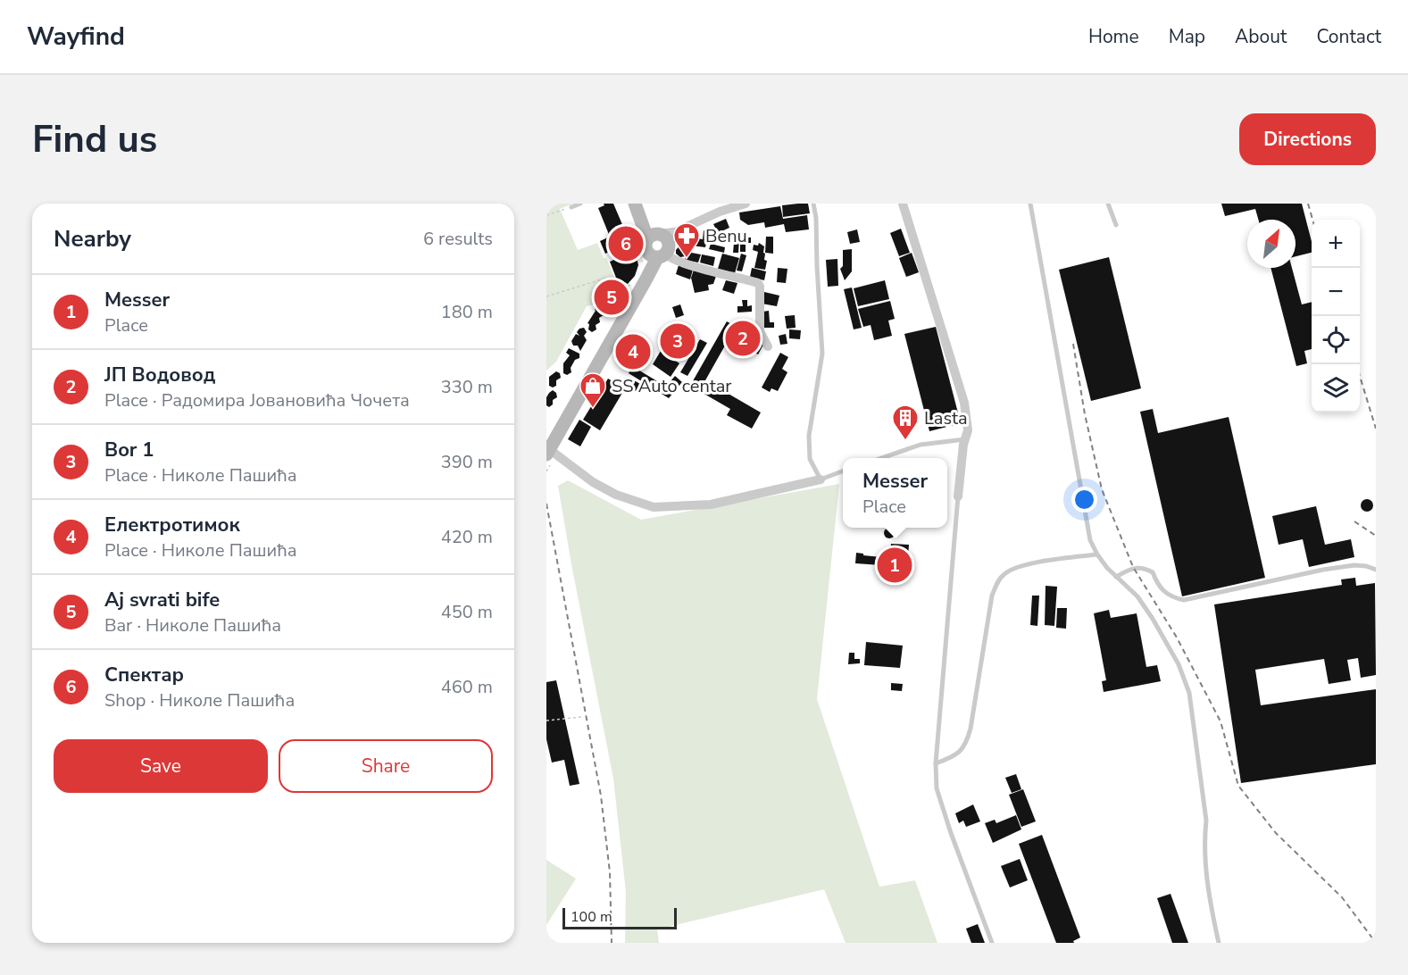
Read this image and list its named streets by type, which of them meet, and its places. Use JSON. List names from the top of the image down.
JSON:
{
  "places": {
    "pharmacy": ["Benu"],
    "shop": ["SS Auto centar"],
    "building": ["Lasta"]
  },
  "scale_bar": "100 m",
  "north": "top right",
  "page": {
    "header": "Wayfind",
    "nav": [
      "Home",
      "Map",
      "About",
      "Contact"
    ],
    "buttons": [
      "Directions",
      ["Save", "Share"]
    ],
    "title": "Find us",
    "heading": ["Nearby", "6 results"],
    "map_buttons": ["+", "−"],
    "pins": [
      "6",
      "5",
      "2",
      "3",
      "4",
      "1"
    ],
    "list": [
      {
        "mark": "1",
        "name": "Messer",
        "note": "Place",
        "value": "180 m"
      },
      {
        "mark": "2",
        "name": "ЈП Водовод",
        "note": "Place · Радомира Јовановића Чочета",
        "value": "330 m"
      },
      {
        "mark": "3",
        "name": "Bor 1",
        "note": "Place · Николе Пашића",
        "value": "390 m"
      },
      {
        "mark": "4",
        "name": "Електротимок",
        "note": "Place · Николе Пашића",
        "value": "420 m"
      },
      {
        "mark": "5",
        "name": "Aj svrati bife",
        "note": "Bar · Николе Пашића",
        "value": "450 m"
      },
      {
        "mark": "6",
        "name": "Спектар",
        "note": "Shop · Николе Пашића",
        "value": "460 m"
      }
    ],
    "popup": ["Messer", "Place"],
    "scale": "100 m"
  }
}
